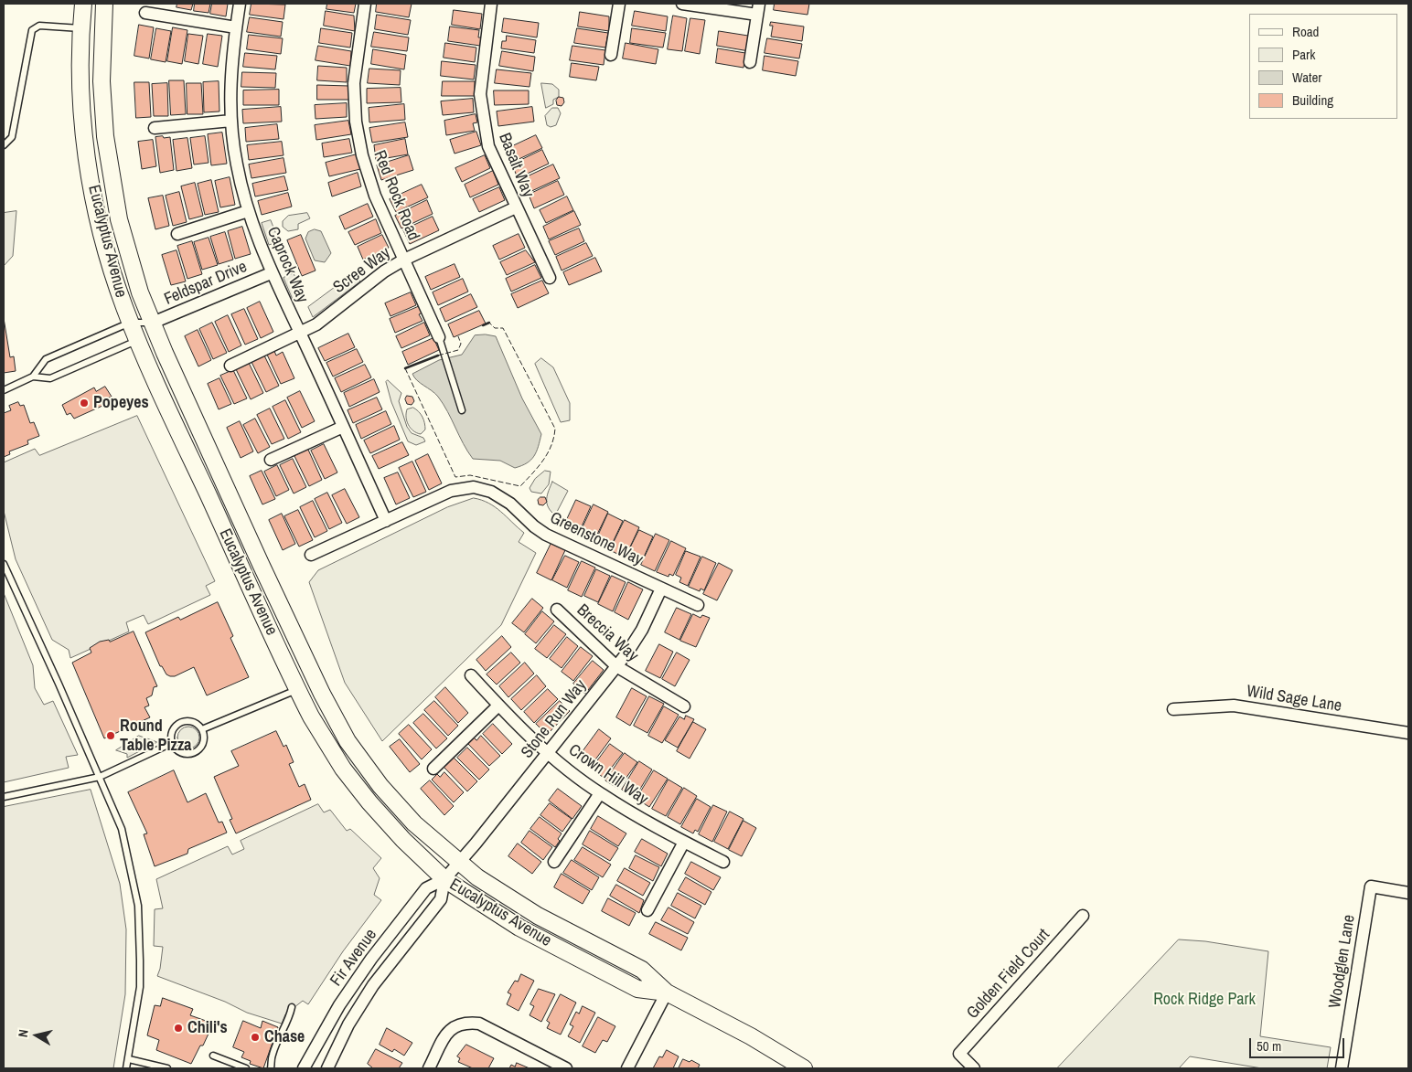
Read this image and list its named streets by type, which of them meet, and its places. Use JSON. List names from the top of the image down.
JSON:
{
  "streets": {
    "main road": ["Eucalyptus Avenue"],
    "street": [
      "Basalt Way",
      "Red Rock Road",
      "Caprock Way",
      "Scree Way",
      "Feldspar Drive",
      "Greenstone Way",
      "Breccia Way",
      "Wild Sage Lane",
      "Stone Run Way",
      "Crown Hill Way",
      "Fir Avenue",
      "Woodglen Lane",
      "Golden Field Court"
    ]
  },
  "crossings": [
    ["Basalt Way", "Scree Way"],
    ["Red Rock Road", "Scree Way"],
    ["Eucalyptus Avenue", "Feldspar Drive"],
    ["Eucalyptus Avenue", "Stone Run Way"],
    ["Eucalyptus Avenue", "Fir Avenue"],
    ["Caprock Way", "Scree Way"],
    ["Caprock Way", "Feldspar Drive"],
    ["Caprock Way", "Greenstone Way"],
    ["Greenstone Way", "Stone Run Way"],
    ["Breccia Way", "Stone Run Way"],
    ["Stone Run Way", "Crown Hill Way"],
    ["Stone Run Way", "Fir Avenue"]
  ],
  "parks": ["Rock Ridge Park"],
  "places": [
    "Popeyes",
    "Round Table Pizza",
    "Chili's",
    "Chase"
  ],
  "legend": [
    "Road",
    "Park",
    "Water",
    "Building"
  ],
  "scale_bar": "50 m",
  "north": "left"
}
